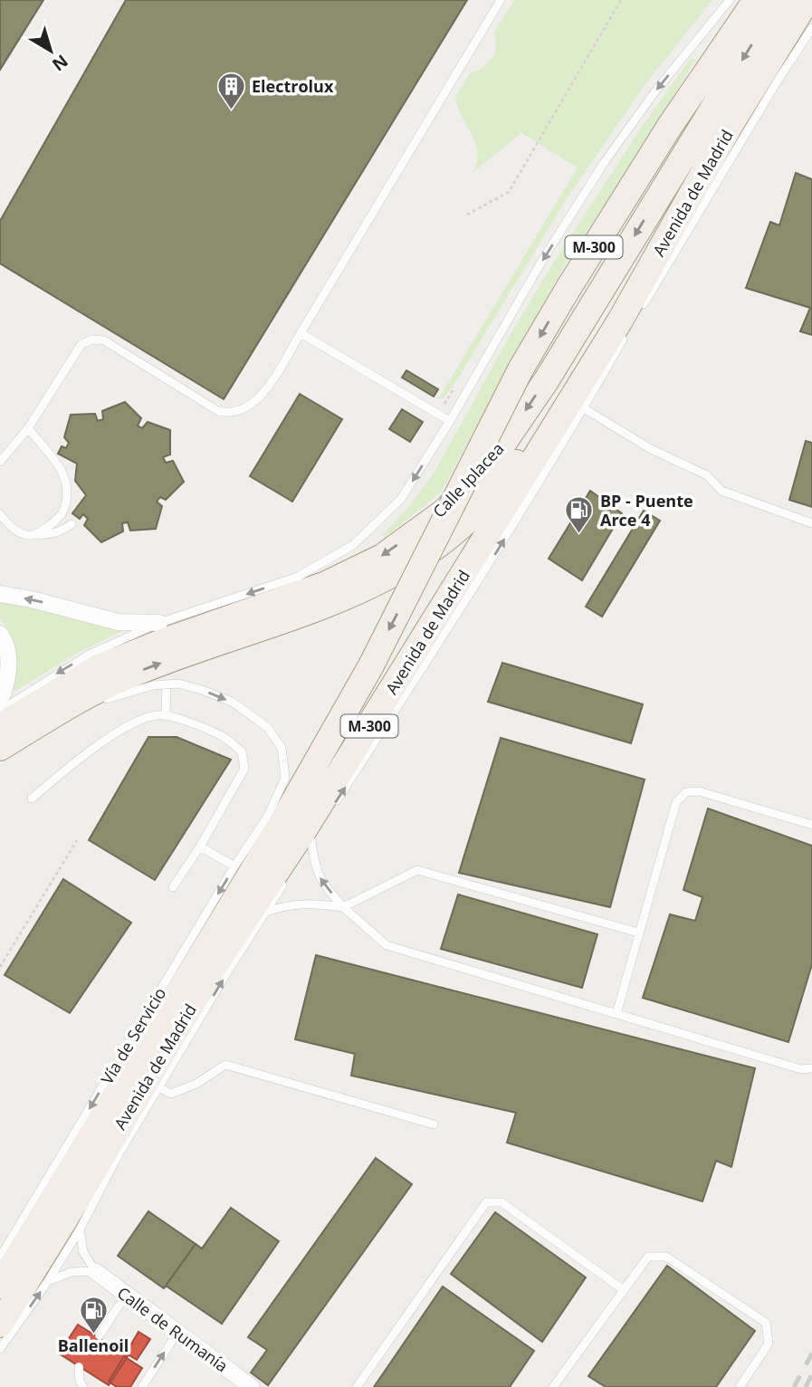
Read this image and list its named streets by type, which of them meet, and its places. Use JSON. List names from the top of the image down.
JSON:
{
  "streets": {
    "main road": ["Avenida de Madrid", "M-300", "Calle Iplacea"],
    "street": ["Calle de Rumanía"],
    "lane": ["Vía de Servicio"]
  },
  "crossings": [
    ["Avenida de Madrid", "Calle Iplacea"]
  ],
  "places": {
    "building": ["Electrolux"],
    "fuel station": ["BP - Puente Arce 4", "Ballenoil"]
  },
  "north": "bottom right"
}
